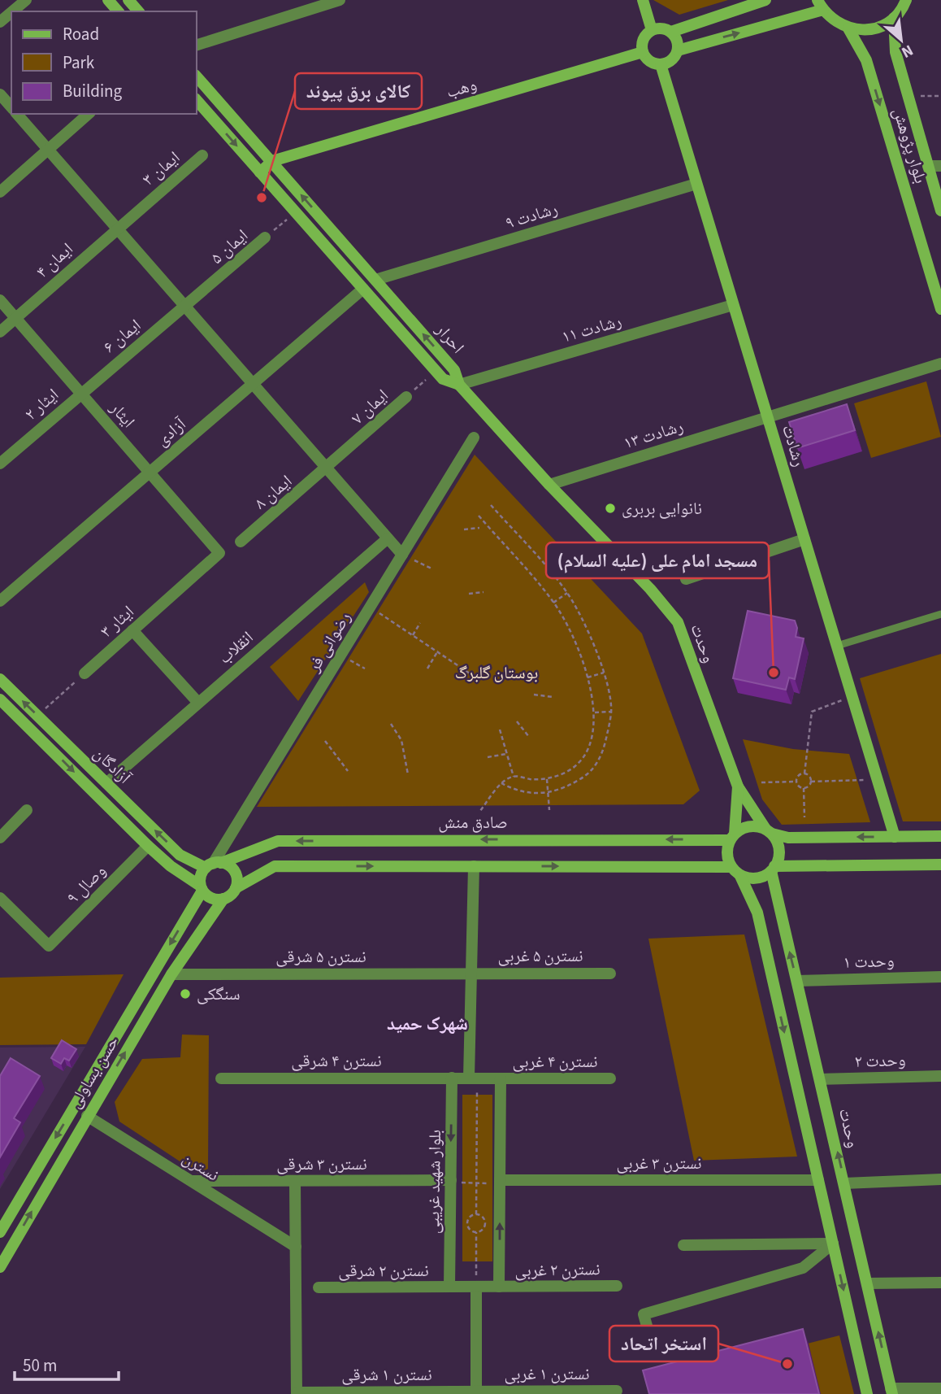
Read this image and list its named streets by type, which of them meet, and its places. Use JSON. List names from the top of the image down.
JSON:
{
  "streets": {
    "street": [
      "وهب",
      "بلوار پژوهش",
      "ایمان ۳",
      "رشادت ۹",
      "ایمان ۵",
      "ایمان ۴",
      "رشادت ۱۱",
      "ایمان ۶",
      "احرار",
      "ایثار ۲",
      "ایمان ۷",
      "ایثار",
      "آزادی",
      "رشادت ۱۳",
      "رشادت",
      "ایمان ۸",
      "ایثار ۳",
      "رضوانی فر",
      "وحدت",
      "انقلاب",
      "آزادگان",
      "صادق منش",
      "وصال ۹",
      "نسترن ۵ غربی",
      "نسترن ۵ شرقی",
      "وحدت ۱",
      "نسترن ۴ شرقی",
      "وحدت ۲",
      "نسترن ۴ غربی",
      "حسن یساولی",
      "نسترن ۳ غربی",
      "نسترن ۳ شرقی",
      "نسترن",
      "بلوار شهید غریبی",
      "نسترن ۲ غربی",
      "نسترن ۲ شرقی",
      "نسترن ۱ غربی",
      "نسترن ۱ شرقی"
    ]
  },
  "crossings": [
    ["وهب", "احرار"],
    ["وهب", "رشادت"],
    ["ایمان ۳", "ایمان ۴"],
    ["رشادت ۹", "احرار"],
    ["رشادت ۹", "رشادت"],
    ["ایمان ۵", "ایمان ۶"],
    ["ایمان ۵", "احرار"],
    ["ایمان ۴", "ایثار"],
    ["رشادت ۱۱", "احرار"],
    ["رشادت ۱۱", "رشادت"],
    ["رشادت ۱۱", "وحدت"],
    ["ایمان ۶", "ایثار ۲"],
    ["ایمان ۶", "ایثار"],
    ["احرار", "ایمان ۷"],
    ["احرار", "آزادی"],
    ["احرار", "وحدت"],
    ["ایثار ۲", "ایثار"],
    ["ایمان ۷", "ایمان ۸"],
    ["ایثار", "آزادی"],
    ["ایثار", "ایثار ۳"],
    ["رشادت ۱۳", "رشادت"],
    ["رشادت ۱۳", "وحدت"],
    ["رضوانی فر", "آزادگان"],
    ["رضوانی فر", "صادق منش"],
    ["رضوانی فر", "حسن یساولی"],
    ["وحدت", "صادق منش"],
    ["وحدت", "وحدت ۱"],
    ["وحدت", "وحدت ۲"],
    ["انقلاب", "آزادگان"],
    ["آزادگان", "صادق منش"],
    ["آزادگان", "وصال ۹"],
    ["آزادگان", "حسن یساولی"],
    ["صادق منش", "حسن یساولی"],
    ["نسترن ۵ غربی", "نسترن ۵ شرقی"],
    ["نسترن ۵ شرقی", "حسن یساولی"],
    ["نسترن ۴ شرقی", "نسترن ۴ غربی"],
    ["نسترن ۴ شرقی", "بلوار شهید غریبی"],
    ["حسن یساولی", "نسترن"],
    ["نسترن ۳ شرقی", "نسترن"],
    ["نسترن ۳ شرقی", "بلوار شهید غریبی"],
    ["بلوار شهید غریبی", "نسترن ۲ شرقی"],
    ["نسترن ۲ غربی", "نسترن ۲ شرقی"],
    ["نسترن ۱ غربی", "نسترن ۱ شرقی"]
  ],
  "districts": ["شهرک حمید"],
  "parks": ["بوستان گلبرگ"],
  "places": [
    "کالای برق پیوند",
    "نانوایی بربری",
    "مسجد امام علی (علیه السلام)",
    "سنگکی",
    "استخر اتحاد"
  ],
  "legend": ["Road", "Park", "Building"],
  "scale_bar": "50 m",
  "north": "bottom right"
}
